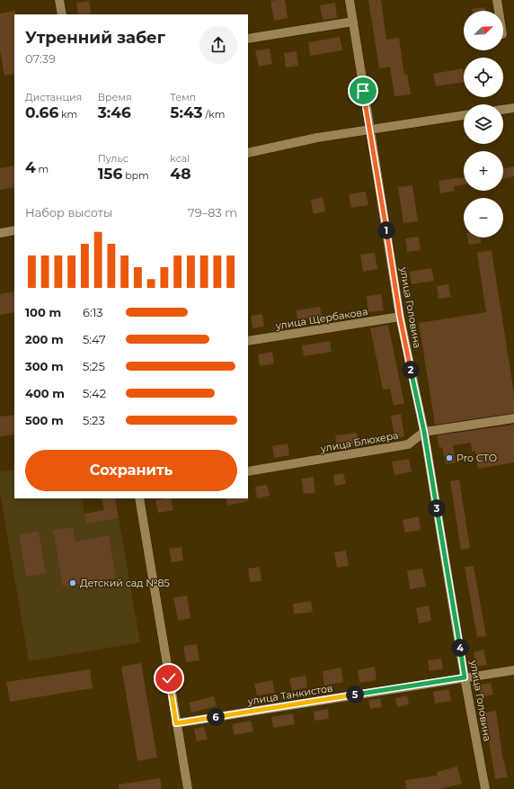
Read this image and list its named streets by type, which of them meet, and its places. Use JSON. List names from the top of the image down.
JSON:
{
  "streets": {
    "street": [
      "улица Головина",
      "улица Щербакова",
      "улица Блюхера",
      "улица Танкистов"
    ]
  },
  "crossings": [
    ["улица Головина", "улица Щербакова"],
    ["улица Головина", "улица Блюхера"],
    ["улица Головина", "улица Танкистов"]
  ],
  "places": ["Pro СТО", "Детский сад №85"],
  "north": "top right",
  "page": {
    "map_buttons": ["+", "−"],
    "heading": ["Утренний забег", "07:39"],
    "stats": [
      ["Дистанция", "0.66 km"],
      ["Время", "3:46"],
      ["Темп", "5:43 /km"],
      ["4 m"],
      ["Пульс", "156 bpm"],
      ["kcal", "48"]
    ],
    "chart": ["Набор высоты", "79–83 m"],
    "pins": [
      "1",
      "2",
      "3",
      "4",
      "5",
      "6"
    ],
    "list": [
      {
        "name": "100 m",
        "note": "6:13"
      },
      {
        "name": "200 m",
        "note": "5:47"
      },
      {
        "name": "300 m",
        "note": "5:25"
      },
      {
        "name": "400 m",
        "note": "5:42"
      },
      {
        "name": "500 m",
        "note": "5:23"
      }
    ],
    "buttons": "Сохранить"
  }
}
